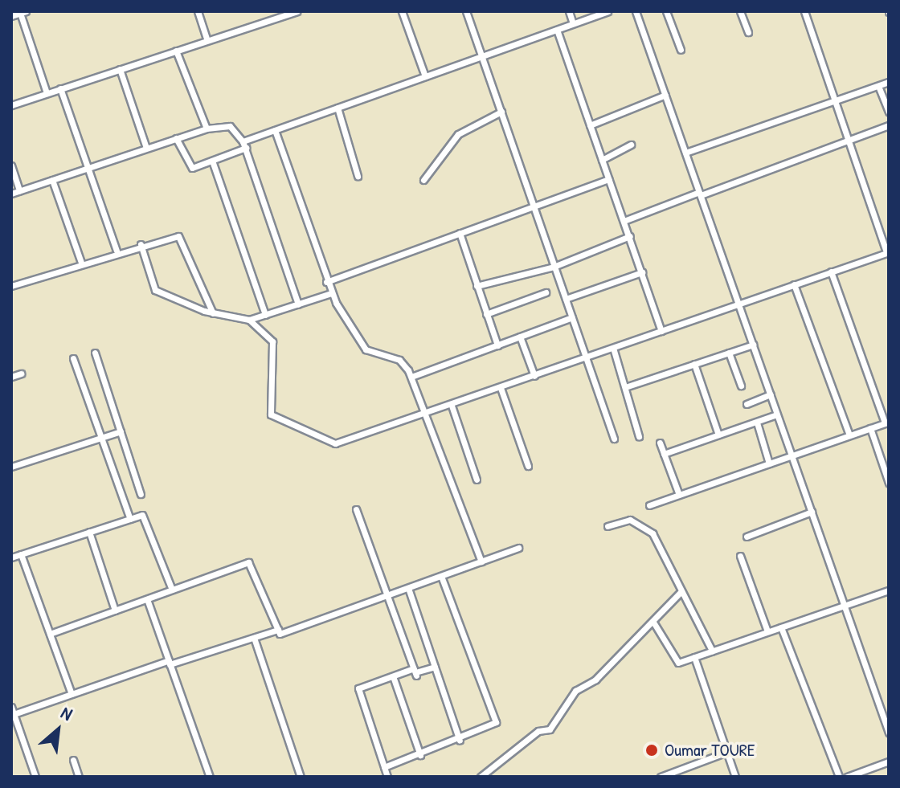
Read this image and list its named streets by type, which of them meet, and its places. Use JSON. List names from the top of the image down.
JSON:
{
  "places": ["Oumar TOURE"],
  "north": "top right"
}
